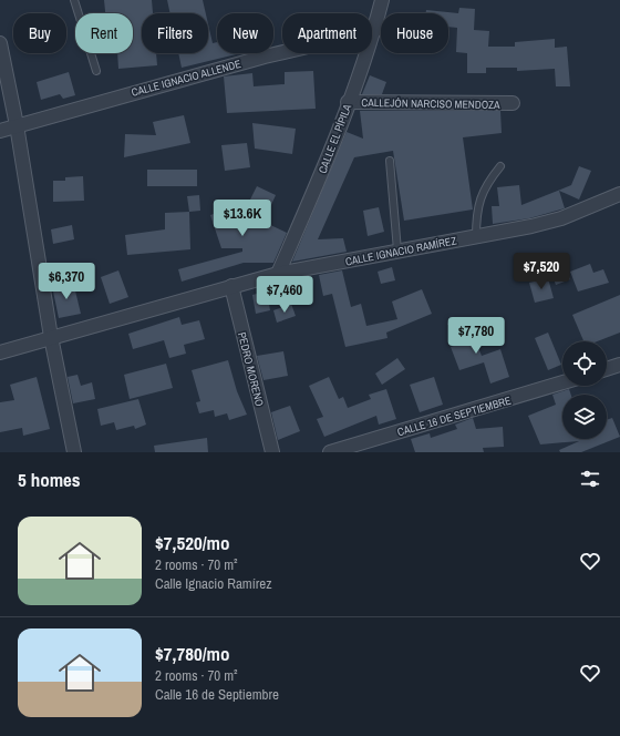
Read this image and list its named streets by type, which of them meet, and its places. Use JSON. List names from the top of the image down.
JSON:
{
  "streets": {
    "street": [
      "CALLE IGNACIO ALLENDE",
      "CALLEJÓN NARCISO MENDOZA",
      "CALLE EL PÍPILA",
      "CALLE IGNACIO RAMÍREZ",
      "PEDRO MORENO",
      "CALLE 16 DE SEPTIEMBRE"
    ]
  },
  "crossings": [
    ["CALLE IGNACIO ALLENDE", "CALLE EL PÍPILA"],
    ["CALLEJÓN NARCISO MENDOZA", "CALLE EL PÍPILA"],
    ["CALLE EL PÍPILA", "CALLE IGNACIO RAMÍREZ"],
    ["CALLE IGNACIO RAMÍREZ", "PEDRO MORENO"]
  ],
  "page": {
    "chip": [
      "Buy",
      "Rent",
      "Filters",
      "New",
      "Apartment",
      "House"
    ],
    "price": [
      "$13.6K",
      "$7,520",
      "$6,370",
      "$7,460",
      "$7,780"
    ],
    "heading": "5 homes",
    "list": [
      {
        "name": "$7,520/mo",
        "note": "2 rooms · 70 m² · Calle Ignacio Ramírez"
      },
      {
        "name": "$7,780/mo",
        "note": "2 rooms · 70 m² · Calle 16 de Septiembre"
      }
    ]
  }
}
